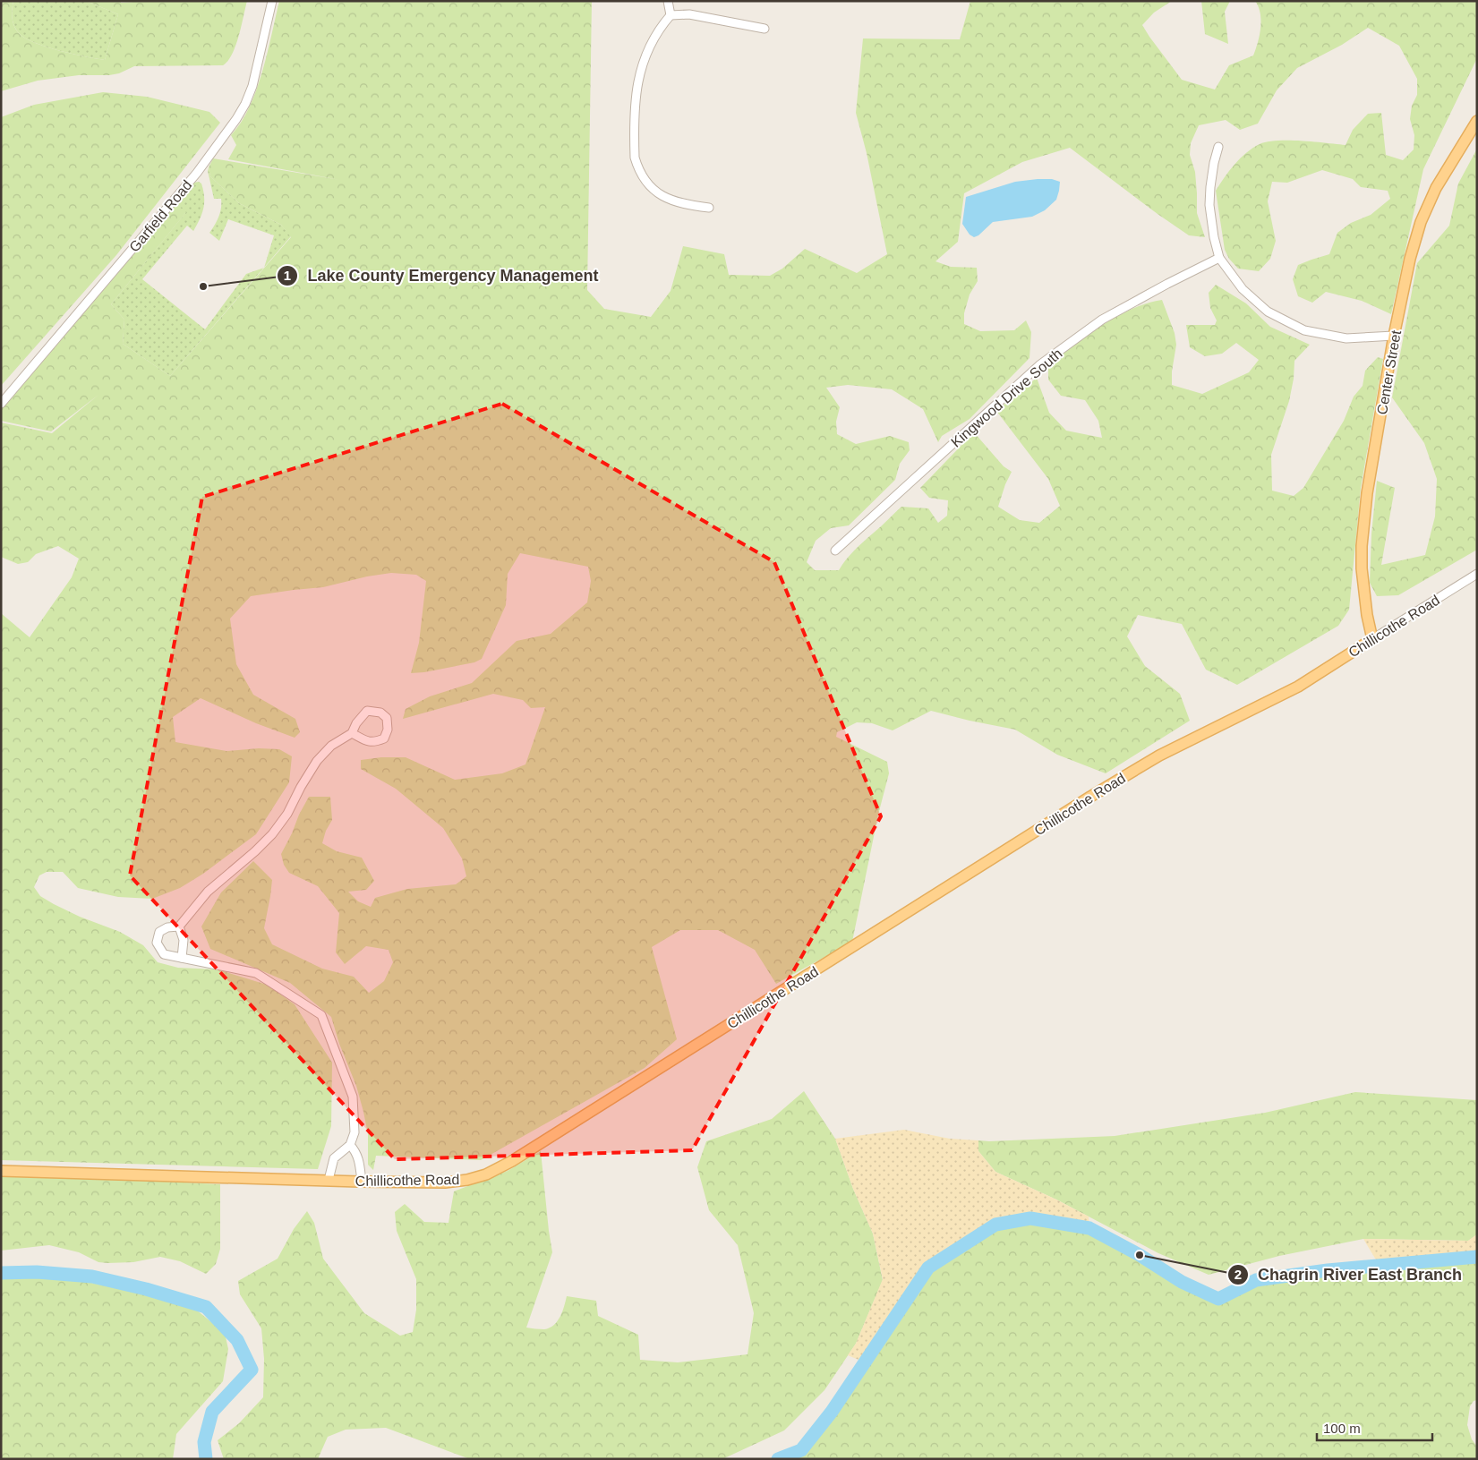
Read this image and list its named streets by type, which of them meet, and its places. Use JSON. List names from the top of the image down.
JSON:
{
  "streets": {
    "main road": ["Center Street", "Chillicothe Road"],
    "street": ["Garfield Road", "Kingwood Drive South"]
  },
  "crossings": [
    ["Center Street", "Chillicothe Road"]
  ],
  "places": ["Lake County Emergency Management", "Chagrin River East Branch"],
  "scale_bar": "100 m"
}
